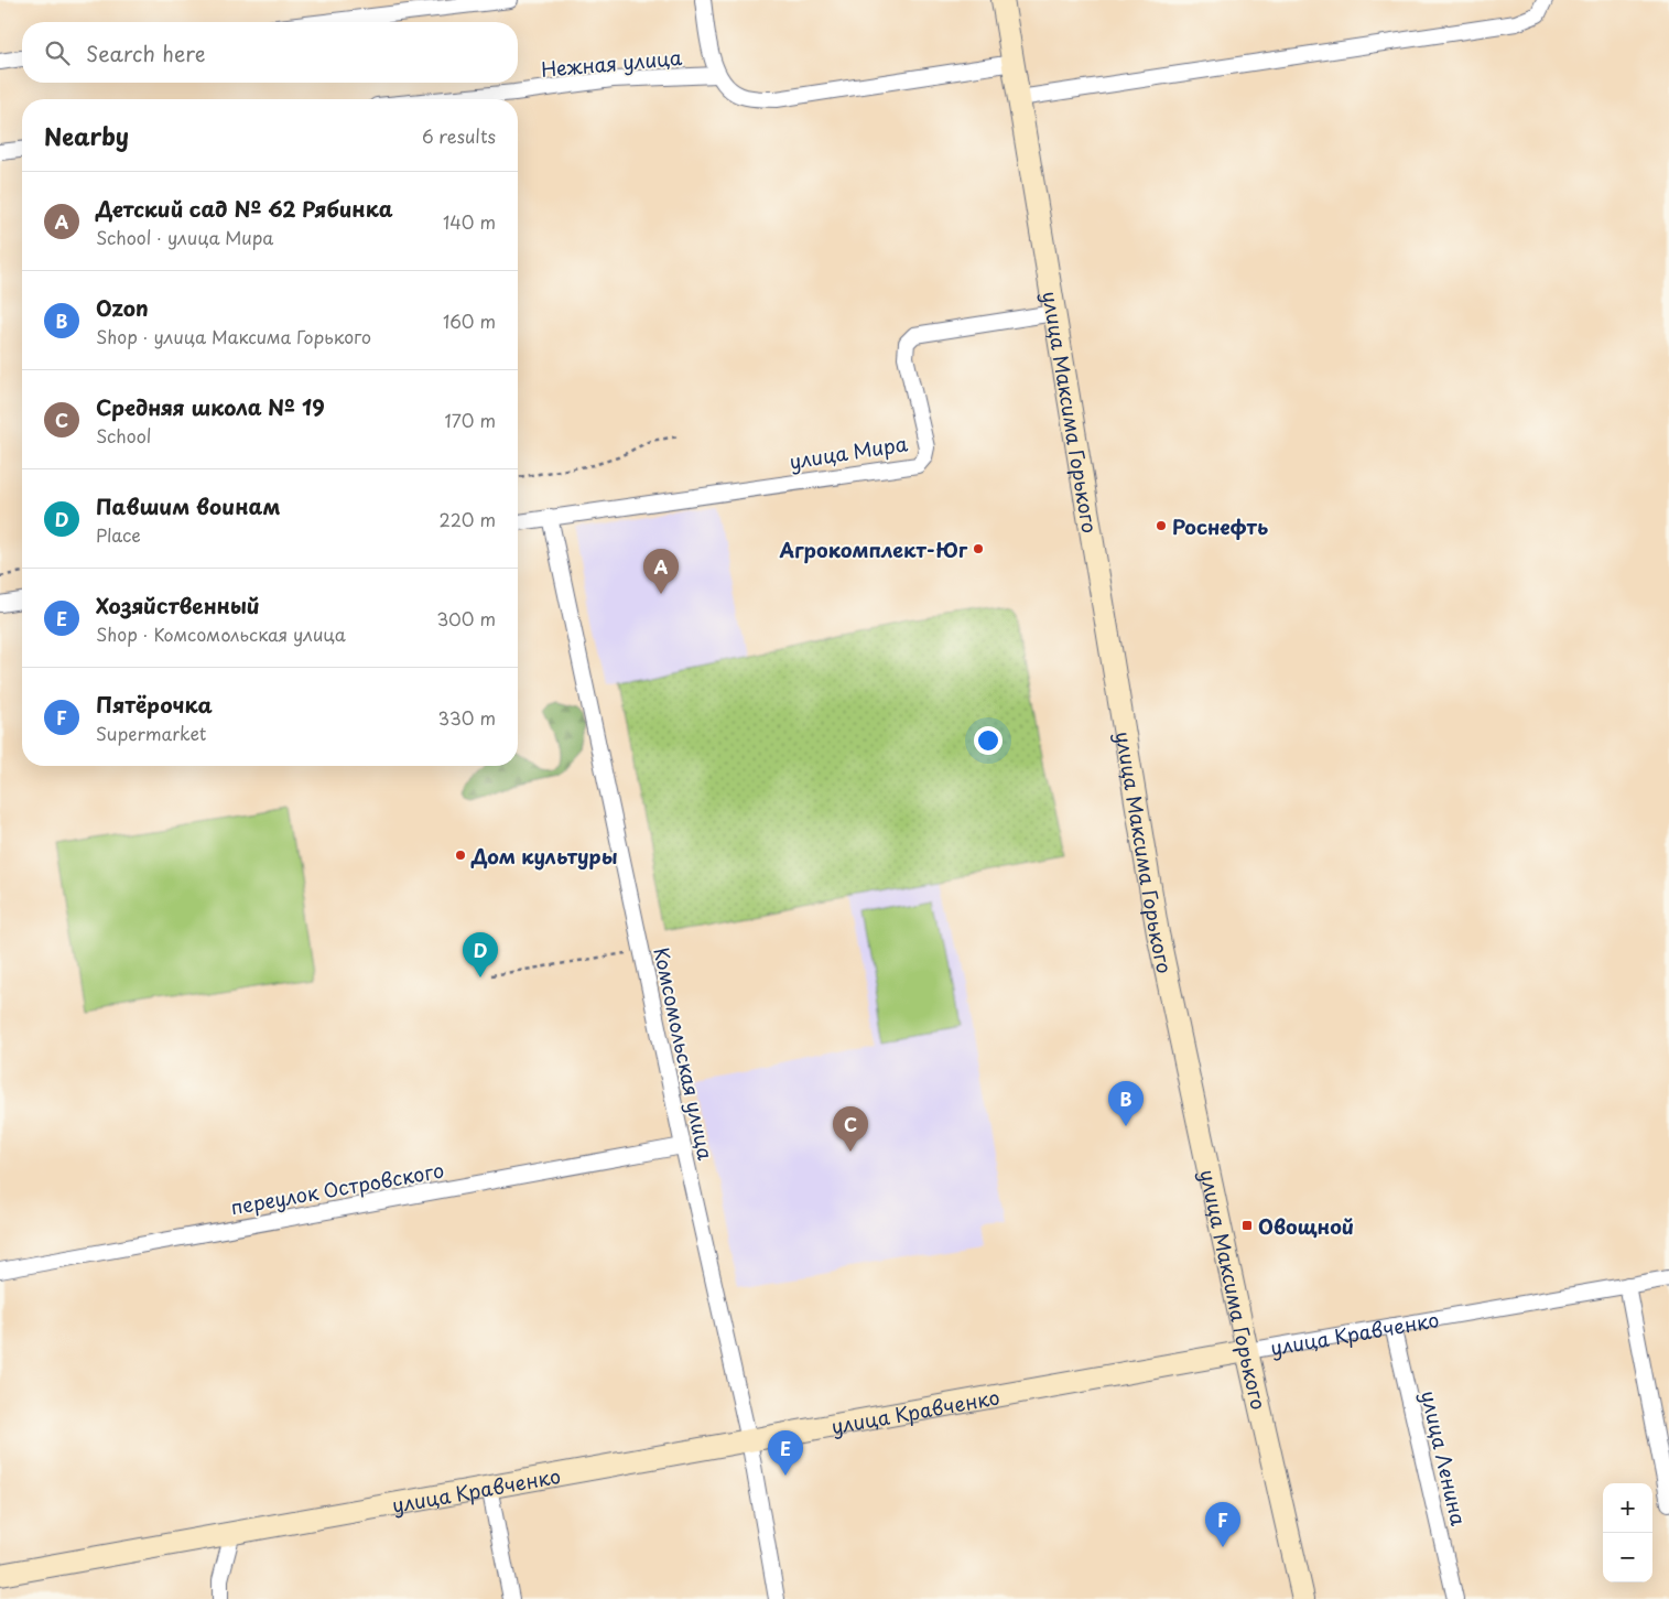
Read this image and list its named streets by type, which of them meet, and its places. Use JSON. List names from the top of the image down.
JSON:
{
  "streets": {
    "main road": ["улица Максима Горького", "улица Кравченко"],
    "street": [
      "Нежная улица",
      "улица Мира",
      "Комсомольская улица",
      "переулок Островского",
      "улица Ленина"
    ]
  },
  "crossings": [
    ["улица Максима Горького", "улица Мира"],
    ["улица Максима Горького", "улица Кравченко"],
    ["улица Мира", "Комсомольская улица"],
    ["Комсомольская улица", "переулок Островского"],
    ["Комсомольская улица", "улица Кравченко"],
    ["улица Кравченко", "улица Ленина"]
  ],
  "places": {
    "other": ["Роснефть", "Агрокомплект-Юг", "Дом культуры"],
    "transit": ["Овощной"]
  },
  "page": {
    "search": "Search here",
    "heading": ["Nearby", "6 results"],
    "list": [
      {
        "mark": "A",
        "name": "Детский сад № 62 Рябинка",
        "note": "School · улица Мира",
        "value": "140 m"
      },
      {
        "mark": "B",
        "name": "Ozon",
        "note": "Shop · улица Максима Горького",
        "value": "160 m"
      },
      {
        "mark": "C",
        "name": "Средняя школа № 19",
        "note": "School",
        "value": "170 m"
      },
      {
        "mark": "D",
        "name": "Павшим воинам",
        "note": "Place",
        "value": "220 m"
      },
      {
        "mark": "E",
        "name": "Хозяйственный",
        "note": "Shop · Комсомольская улица",
        "value": "300 m"
      },
      {
        "mark": "F",
        "name": "Пятёрочка",
        "note": "Supermarket",
        "value": "330 m"
      }
    ],
    "pins": [
      "A",
      "D",
      "B",
      "C",
      "E",
      "F"
    ],
    "map_buttons": ["+", "−"]
  }
}
